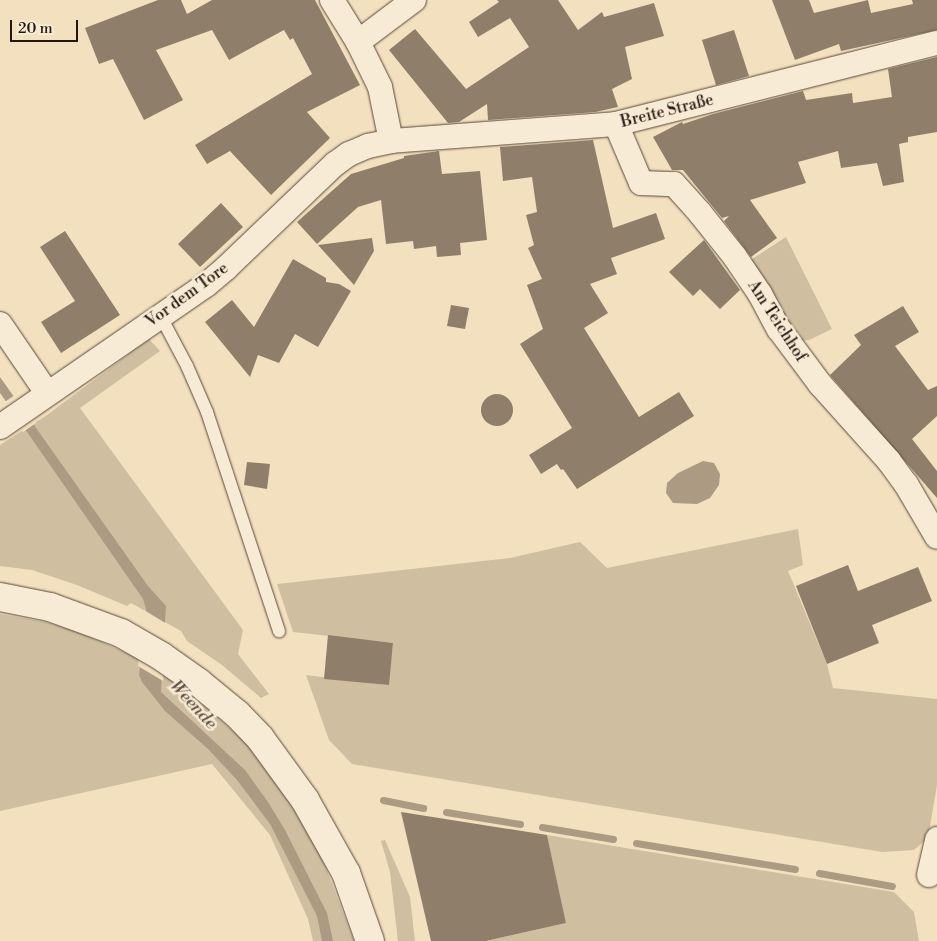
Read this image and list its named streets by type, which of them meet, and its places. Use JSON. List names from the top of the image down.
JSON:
{
  "streets": {
    "street": ["Breite Straße", "Vor dem Tore", "Am Teichhof"]
  },
  "crossings": [
    ["Breite Straße", "Vor dem Tore"],
    ["Breite Straße", "Am Teichhof"]
  ],
  "water": ["Weende"],
  "scale_bar": "20 m"
}
